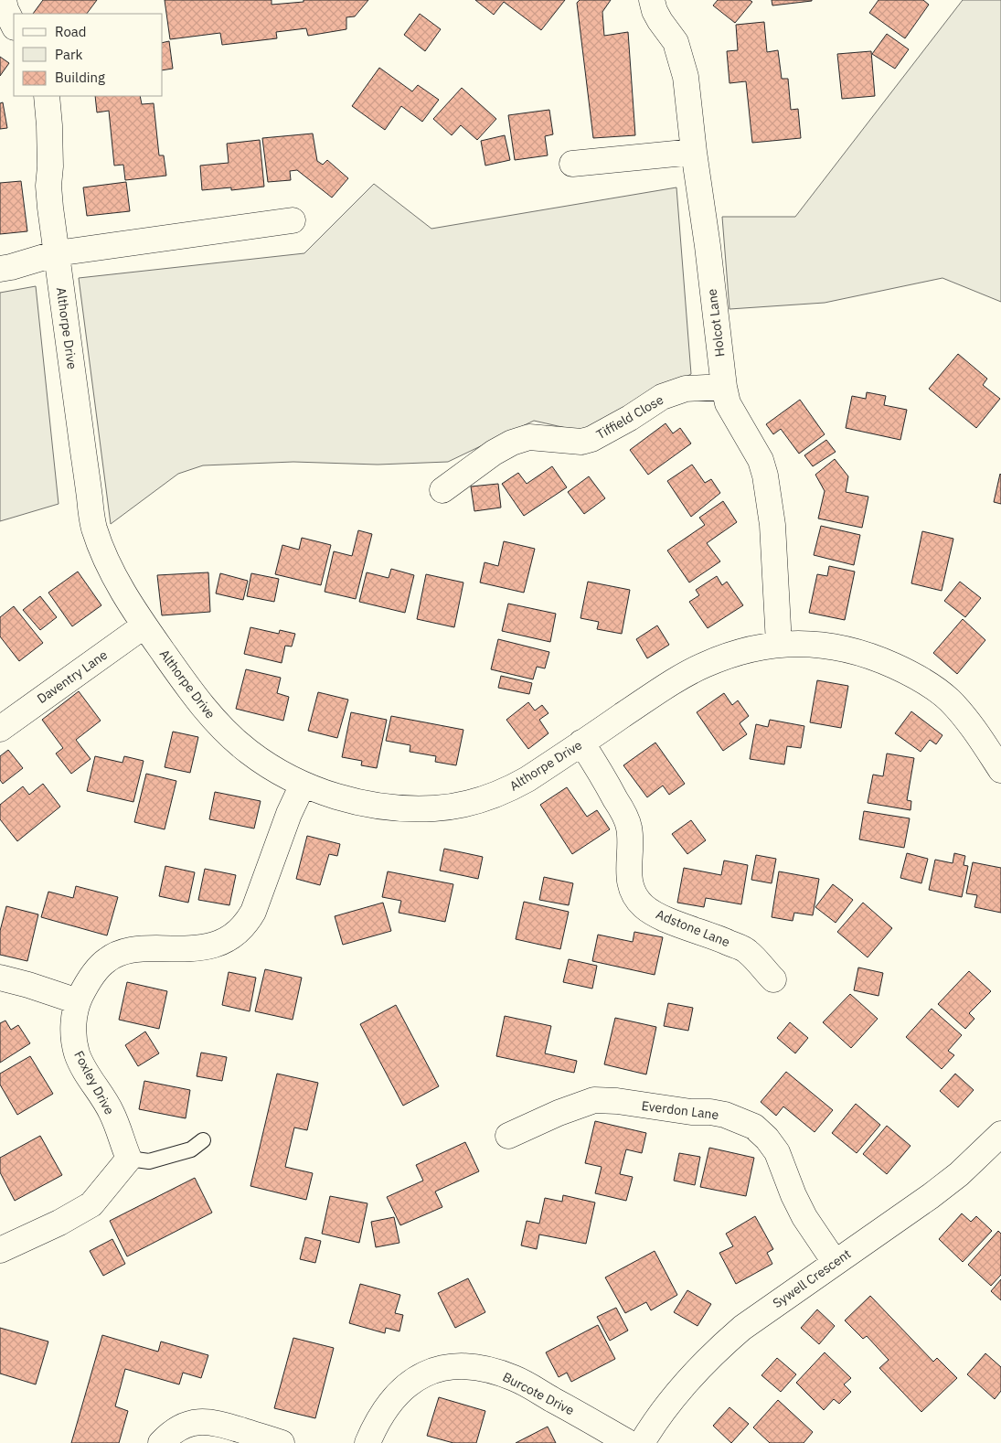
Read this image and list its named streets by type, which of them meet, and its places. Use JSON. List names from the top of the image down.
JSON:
{
  "streets": {
    "street": [
      "Holcot Lane",
      "Althorpe Drive",
      "Tiffield Close",
      "Daventry Lane",
      "Adstone Lane",
      "Foxley Drive",
      "Everdon Lane",
      "Sywell Crescent",
      "Burcote Drive"
    ]
  },
  "crossings": [
    ["Holcot Lane", "Althorpe Drive"],
    ["Holcot Lane", "Tiffield Close"],
    ["Althorpe Drive", "Daventry Lane"],
    ["Althorpe Drive", "Adstone Lane"],
    ["Althorpe Drive", "Foxley Drive"],
    ["Everdon Lane", "Sywell Crescent"]
  ],
  "legend": ["Road", "Park", "Building"]
}
